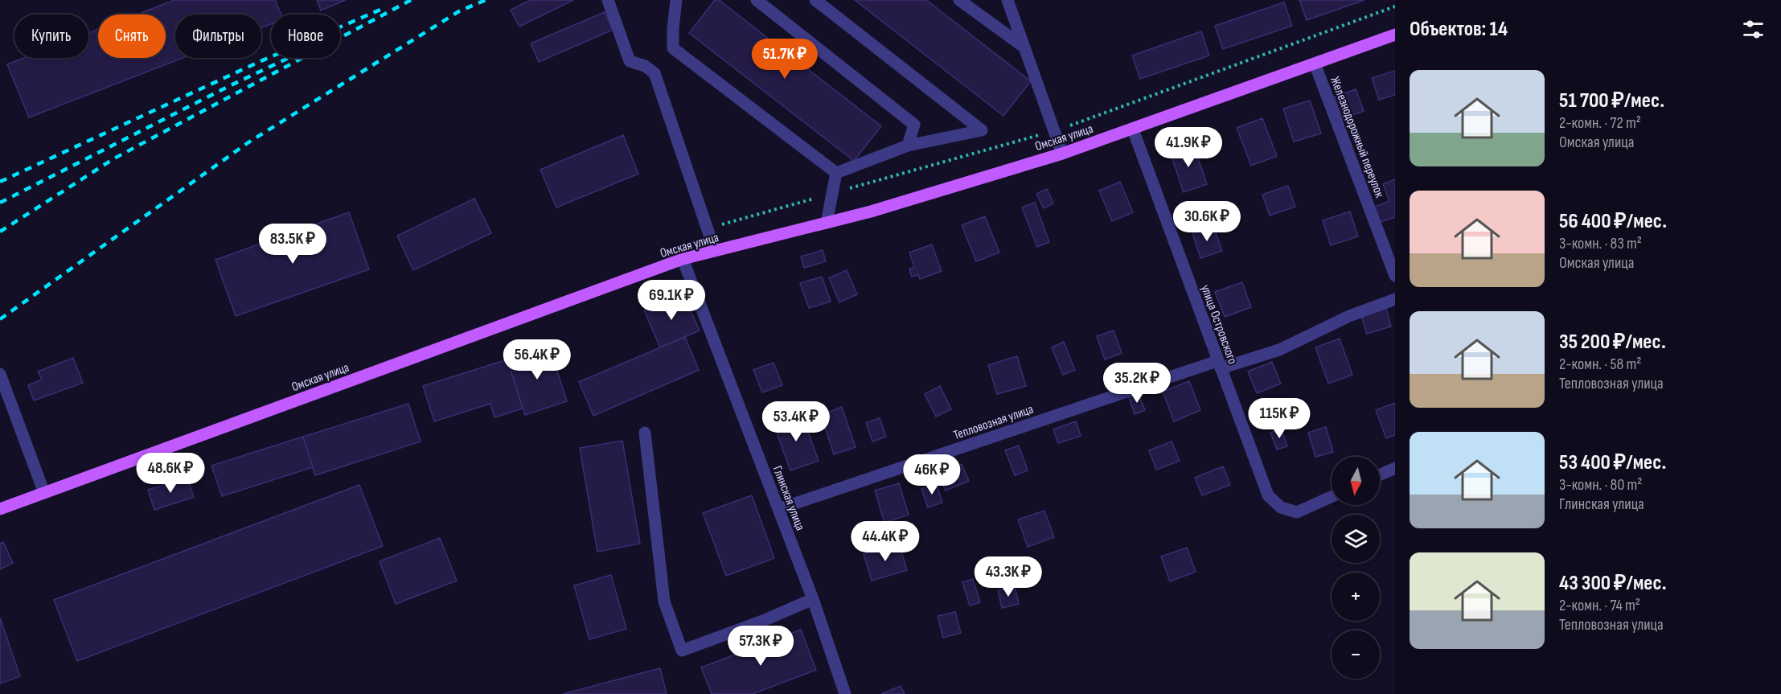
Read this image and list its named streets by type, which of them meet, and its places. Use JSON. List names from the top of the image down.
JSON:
{
  "streets": {
    "main road": ["Омская улица"],
    "street": [
      "Железнодорожный переулок",
      "улица Островского",
      "Тепловозная улица",
      "Глинская улица"
    ]
  },
  "crossings": [
    ["Омская улица", "Железнодорожный переулок"],
    ["Омская улица", "улица Островского"],
    ["Омская улица", "Глинская улица"],
    ["улица Островского", "Тепловозная улица"],
    ["Тепловозная улица", "Глинская улица"]
  ],
  "north": "bottom",
  "page": {
    "heading": "Объектов: 14",
    "chip": [
      "Купить",
      "Снять",
      "Фильтры",
      "Новое"
    ],
    "price": [
      "51.7K ₽",
      "41.9K ₽",
      "30.6K ₽",
      "83.5K ₽",
      "69.1K ₽",
      "56.4K ₽",
      "35.2K ₽",
      "115K ₽",
      "53.4K ₽",
      "48.6K ₽",
      "46K ₽",
      "44.4K ₽",
      "43.3K ₽",
      "57.3K ₽"
    ],
    "list": [
      {
        "name": "51 700 ₽/мес.",
        "note": "2-комн. · 72 m² · Омская улица"
      },
      {
        "name": "56 400 ₽/мес.",
        "note": "3-комн. · 83 m² · Омская улица"
      },
      {
        "name": "35 200 ₽/мес.",
        "note": "2-комн. · 58 m² · Тепловозная улица"
      },
      {
        "name": "53 400 ₽/мес.",
        "note": "3-комн. · 80 m² · Глинская улица"
      },
      {
        "name": "43 300 ₽/мес.",
        "note": "2-комн. · 74 m² · Тепловозная улица"
      }
    ],
    "map_buttons": ["+", "−"]
  }
}
